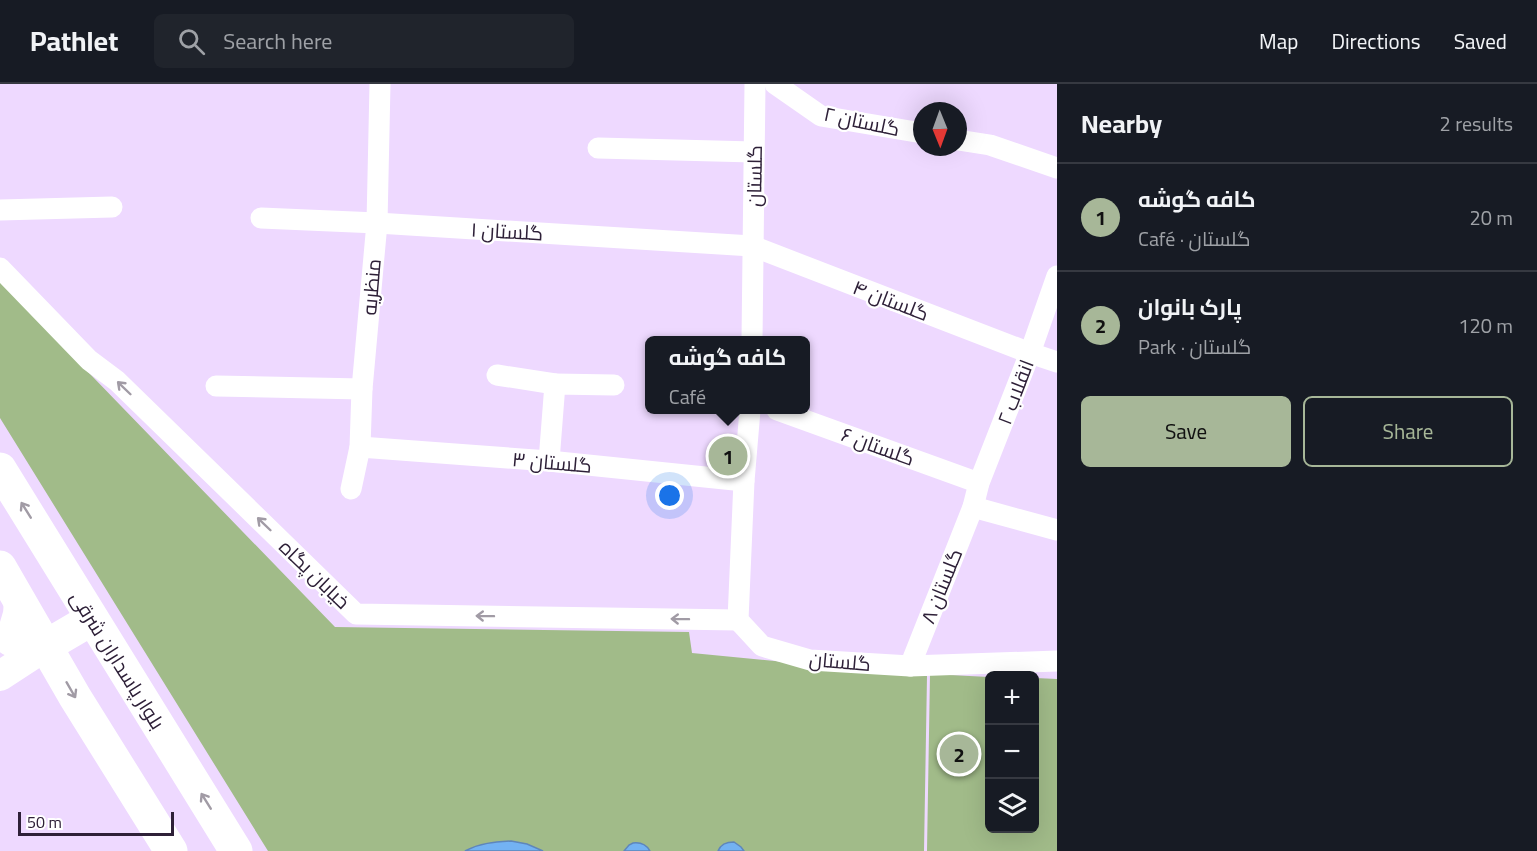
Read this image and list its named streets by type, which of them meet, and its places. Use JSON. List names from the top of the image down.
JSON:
{
  "streets": {
    "main road": ["بلوار پاسداران شرقی"],
    "street": [
      "گلستان ۲",
      "گلستان",
      "گلستان ۱",
      "منظریه",
      "گلستان ۴",
      "انقلاب ۲",
      "گلستان ۶",
      "گلستان ۳",
      "خیابان پگاه",
      "گلستان ۸"
    ]
  },
  "crossings": [
    ["گلستان", "گلستان ۱"],
    ["گلستان", "گلستان ۴"],
    ["گلستان", "خیابان پگاه"],
    ["گلستان", "گلستان ۸"],
    ["گلستان ۱", "منظریه"],
    ["گلستان ۱", "گلستان ۴"],
    ["منظریه", "گلستان ۳"],
    ["گلستان ۴", "انقلاب ۲"],
    ["انقلاب ۲", "گلستان ۶"],
    ["انقلاب ۲", "گلستان ۸"]
  ],
  "one_way": ["خیابان پگاه"],
  "scale_bar": "50 m",
  "north": "bottom",
  "page": {
    "header": "Pathlet",
    "search": "Search here",
    "nav": ["Map", "Directions", "Saved"],
    "heading": ["Nearby", "2 results"],
    "list": [
      {
        "mark": "1",
        "name": "کافه گوشه",
        "note": "Café · گلستان",
        "value": "20 m"
      },
      {
        "mark": "2",
        "name": "پارک بانوان",
        "note": "Park · گلستان",
        "value": "120 m"
      }
    ],
    "popup": ["کافه گوشه", "Café"],
    "buttons": ["Save", "Share"],
    "pins": ["1", "2"],
    "map_buttons": ["+", "−"],
    "scale": "50 m"
  }
}
